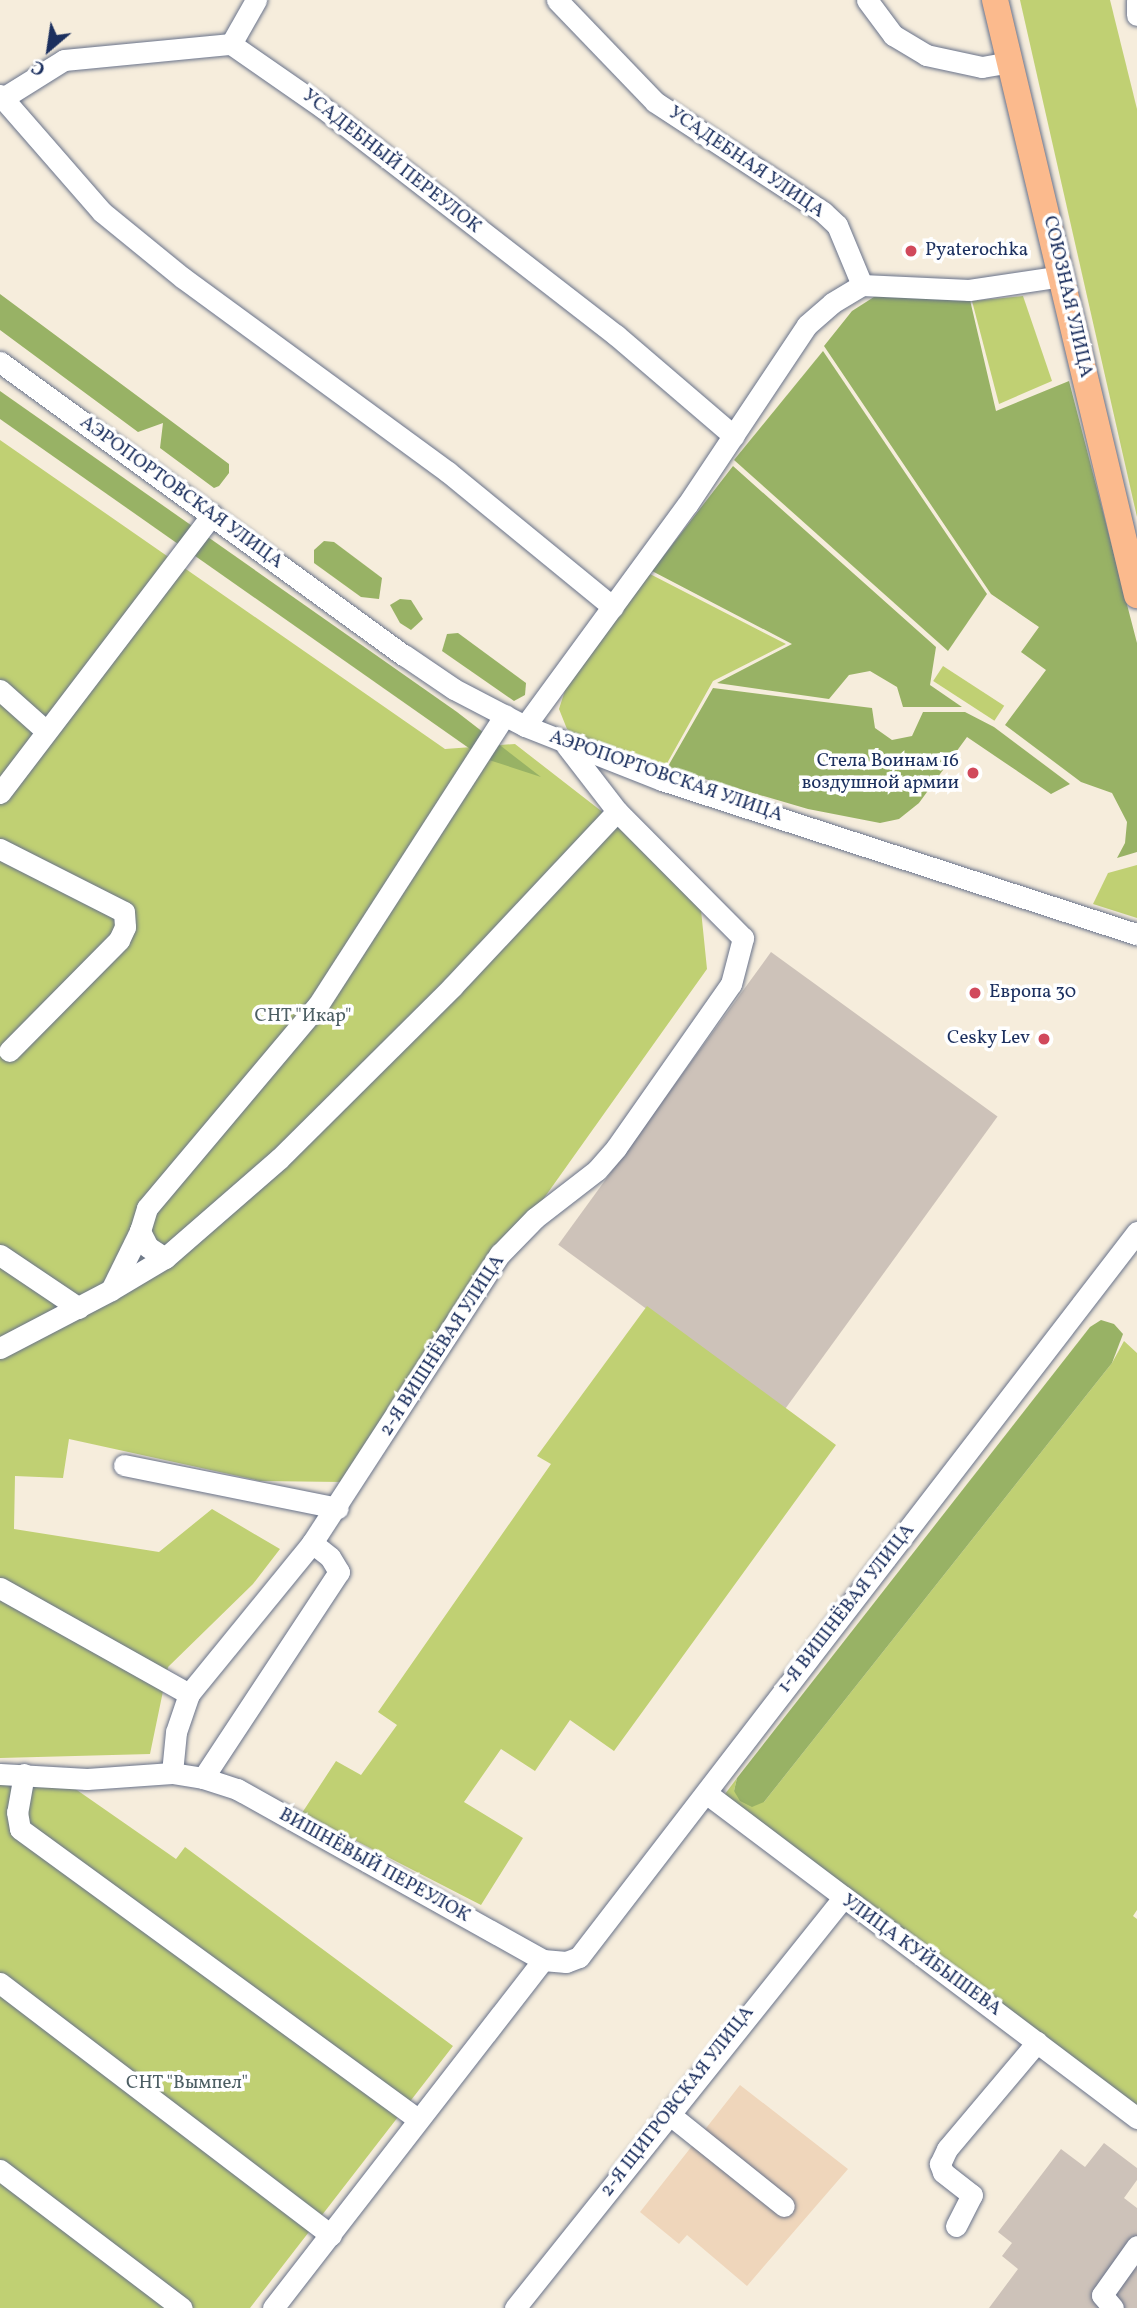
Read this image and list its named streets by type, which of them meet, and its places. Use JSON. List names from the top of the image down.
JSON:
{
  "streets": {
    "main road": ["СОЮЗНАЯ УЛИЦА"],
    "street": [
      "УСАДЕБНЫЙ ПЕРЕУЛОК",
      "УСАДЕБНАЯ УЛИЦА",
      "АЭРОПОРТОВСКАЯ УЛИЦА",
      "2-Я ВИШНЁВАЯ УЛИЦА",
      "1-Я ВИШНЁВАЯ УЛИЦА",
      "ВИШНЁВЫЙ ПЕРЕУЛОК",
      "УЛИЦА КУЙБЫШЕВА",
      "2-Я ЩИГРОВСКАЯ УЛИЦА"
    ]
  },
  "crossings": [
    ["АЭРОПОРТОВСКАЯ УЛИЦА", "2-Я ВИШНЁВАЯ УЛИЦА"],
    ["1-Я ВИШНЁВАЯ УЛИЦА", "ВИШНЁВЫЙ ПЕРЕУЛОК"],
    ["1-Я ВИШНЁВАЯ УЛИЦА", "УЛИЦА КУЙБЫШЕВА"],
    ["УЛИЦА КУЙБЫШЕВА", "2-Я ЩИГРОВСКАЯ УЛИЦА"]
  ],
  "parks": ["СНТ \"Икар\"", "СНТ \"Вымпел\""],
  "places": [
    "Pyaterochka",
    "Стела Воинам 16 воздушной армии",
    "Европа 30",
    "Cesky Lev"
  ],
  "north": "bottom left"
}
